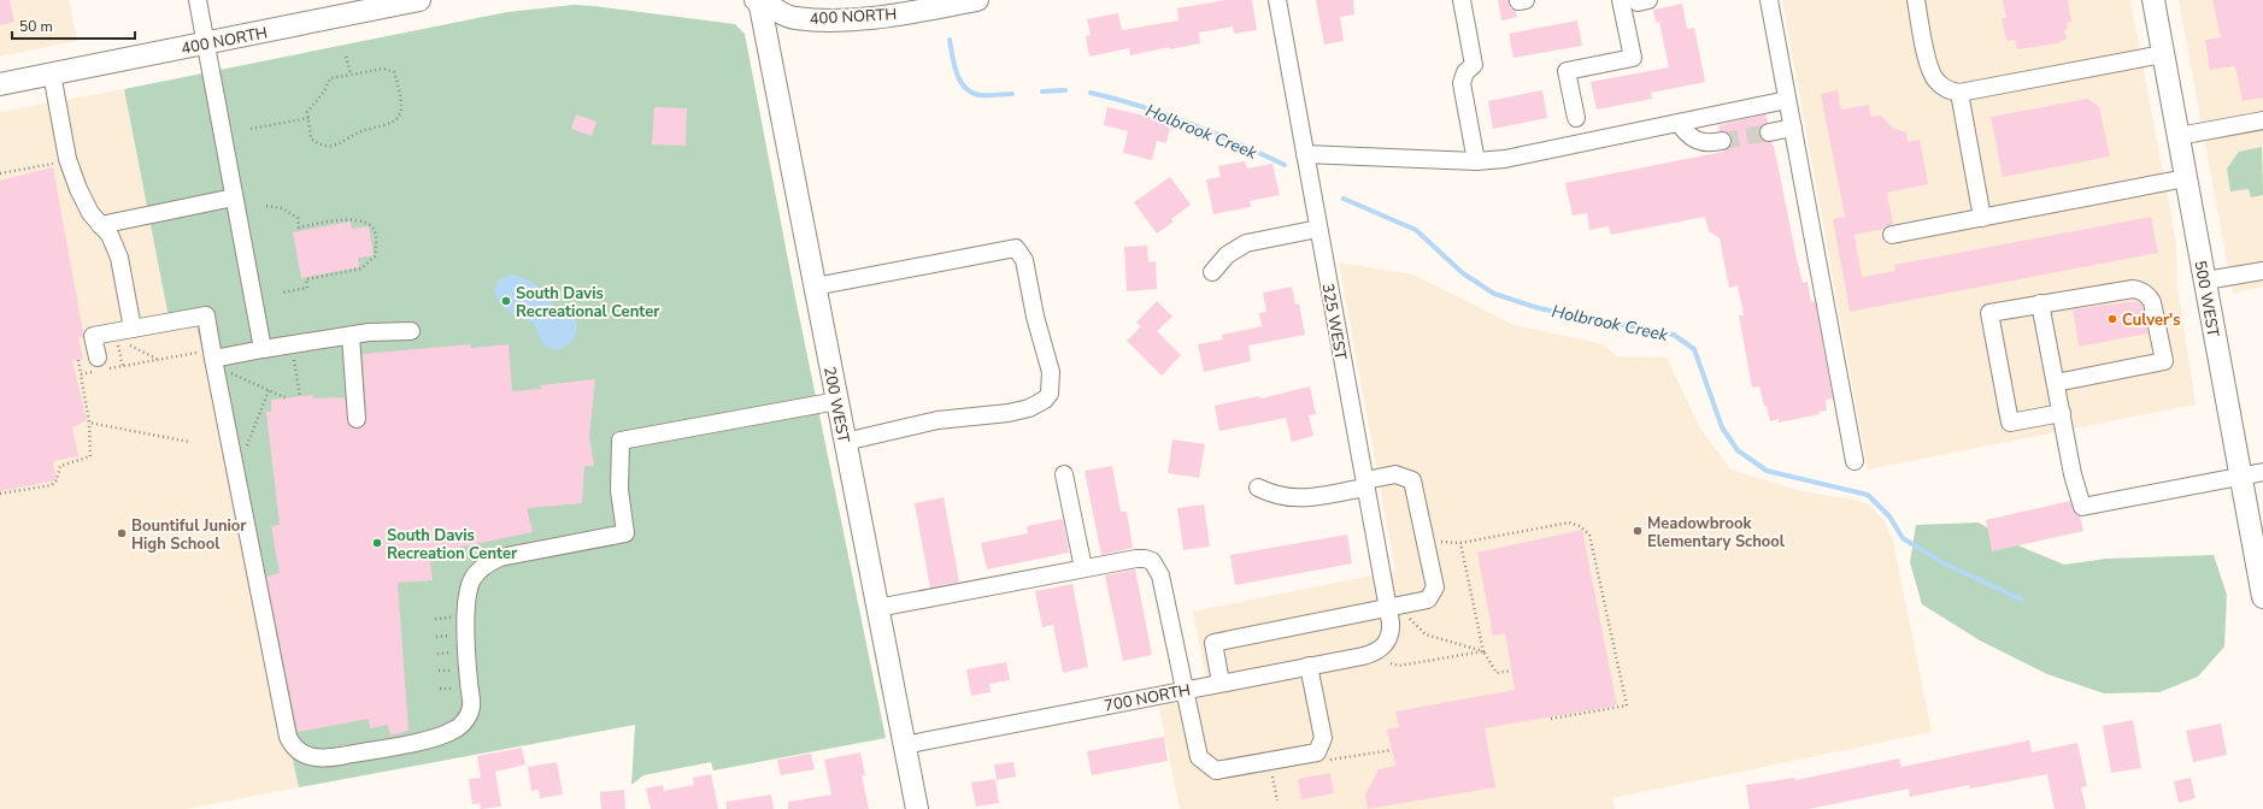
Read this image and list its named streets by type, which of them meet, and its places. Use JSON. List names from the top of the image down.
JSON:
{
  "streets": {
    "main road": ["400 NORTH", "500 WEST", "200 WEST"],
    "street": ["325 WEST", "700 NORTH"]
  },
  "crossings": [
    ["400 NORTH", "200 WEST"],
    ["325 WEST", "700 NORTH"],
    ["200 WEST", "700 NORTH"]
  ],
  "water": ["Holbrook Creek"],
  "places": [
    "South Davis Recreational Center",
    "Culver's",
    "Meadowbrook Elementary School",
    "Bountiful Junior High School",
    "South Davis Recreation Center"
  ],
  "scale_bar": "50 m"
}
